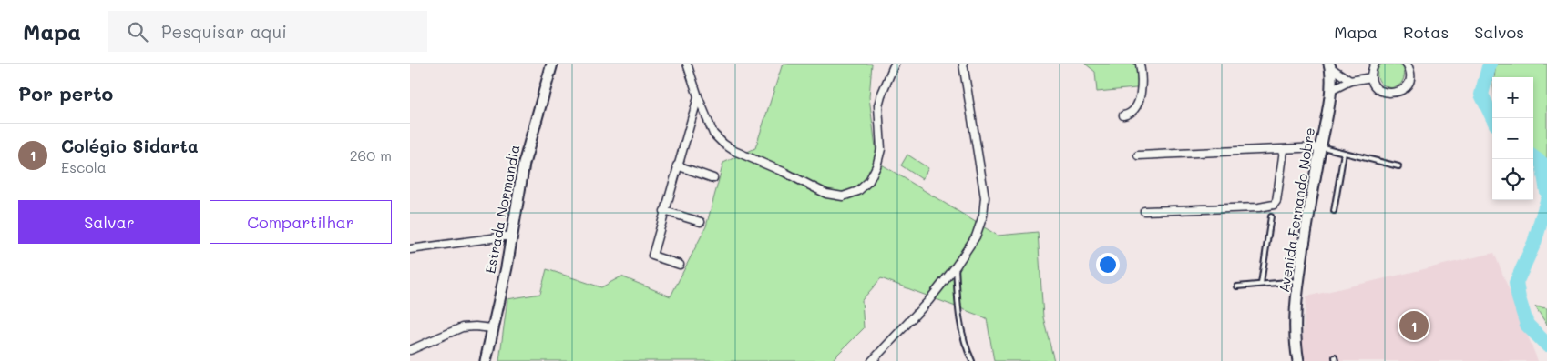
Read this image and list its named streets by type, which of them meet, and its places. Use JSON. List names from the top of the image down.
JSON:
{
  "streets": {
    "street": ["Estrada Normandia", "Avenida Fernando Nobre"]
  },
  "page": {
    "header": "Mapa",
    "search": "Pesquisar aqui",
    "nav": ["Mapa", "Rotas", "Salvos"],
    "heading": "Por perto",
    "map_buttons": ["+", "−"],
    "list": [
      {
        "mark": "1",
        "name": "Colégio Sidarta",
        "note": "Escola",
        "value": "260 m"
      }
    ],
    "buttons": ["Salvar", "Compartilhar"],
    "pins": "1"
  }
}
